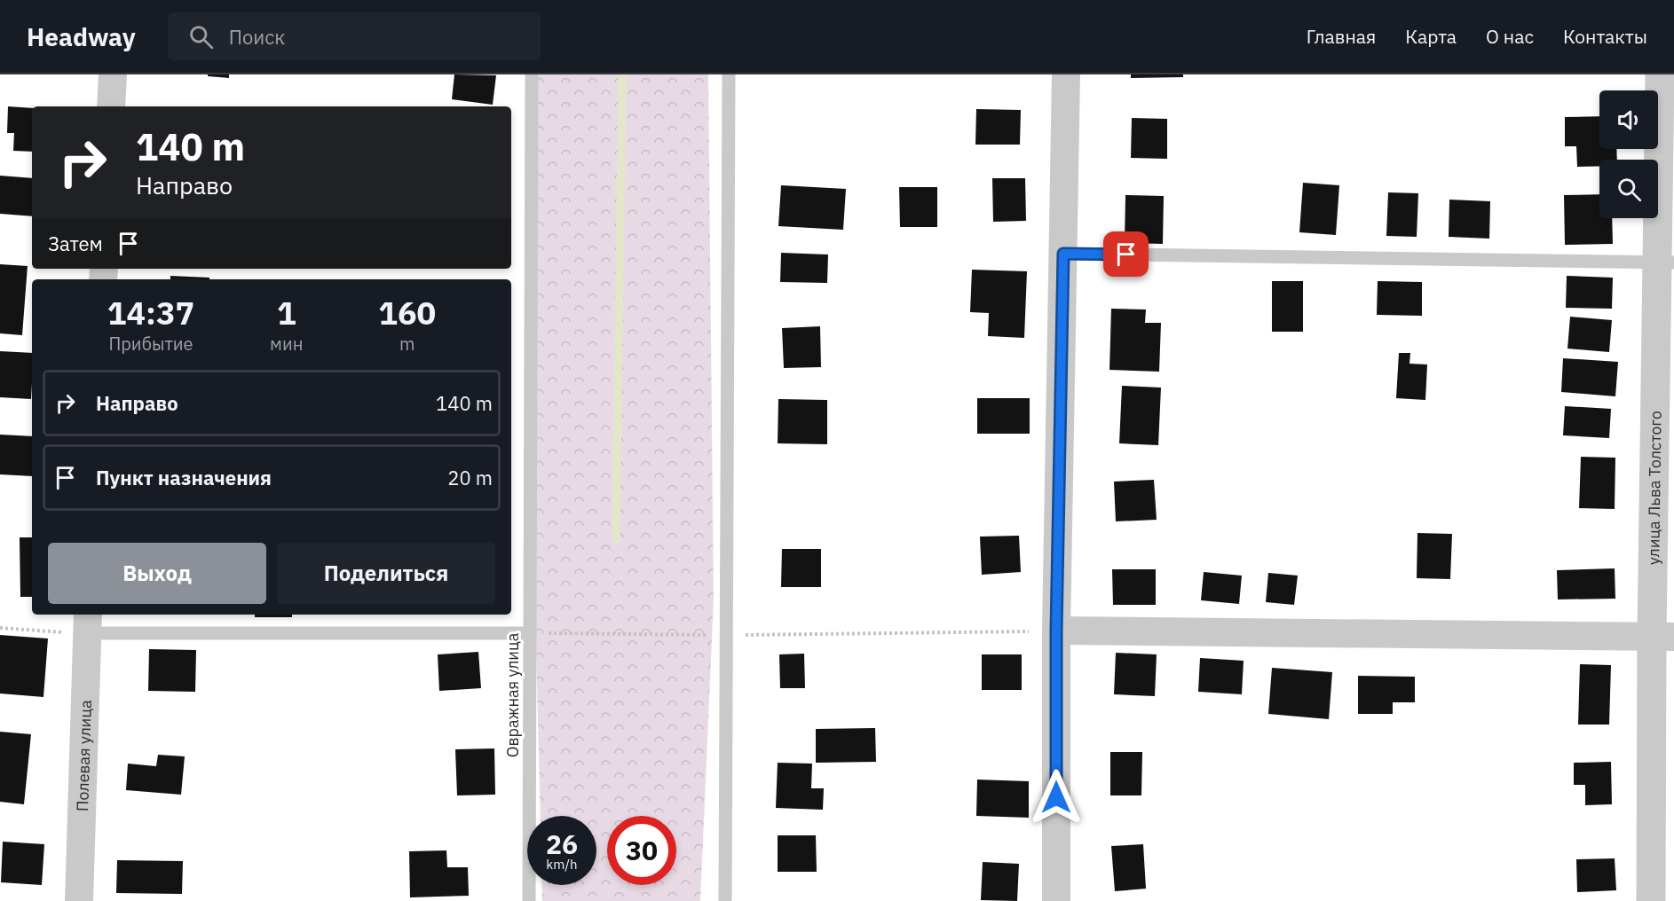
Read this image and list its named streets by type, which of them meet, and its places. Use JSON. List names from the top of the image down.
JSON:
{
  "streets": {
    "street": ["улица Льва Толстого", "Полевая улица"],
    "lane": ["Овражная улица"]
  },
  "page": {
    "header": "Headway",
    "search": "Поиск",
    "nav": [
      "Главная",
      "Карта",
      "О нас",
      "Контакты"
    ],
    "turn": ["140 m", "Направо"],
    "then": "Затем",
    "eta": [
      "14:37",
      "Прибытие",
      "1",
      "мин",
      "160",
      "m"
    ],
    "list": [
      {
        "name": "Направо",
        "value": "140 m"
      },
      {
        "name": "Пункт назначения",
        "value": "20 m"
      }
    ],
    "buttons": ["Выход", "Поделиться"],
    "speed": "26 km/h",
    "limit": "30"
  }
}
